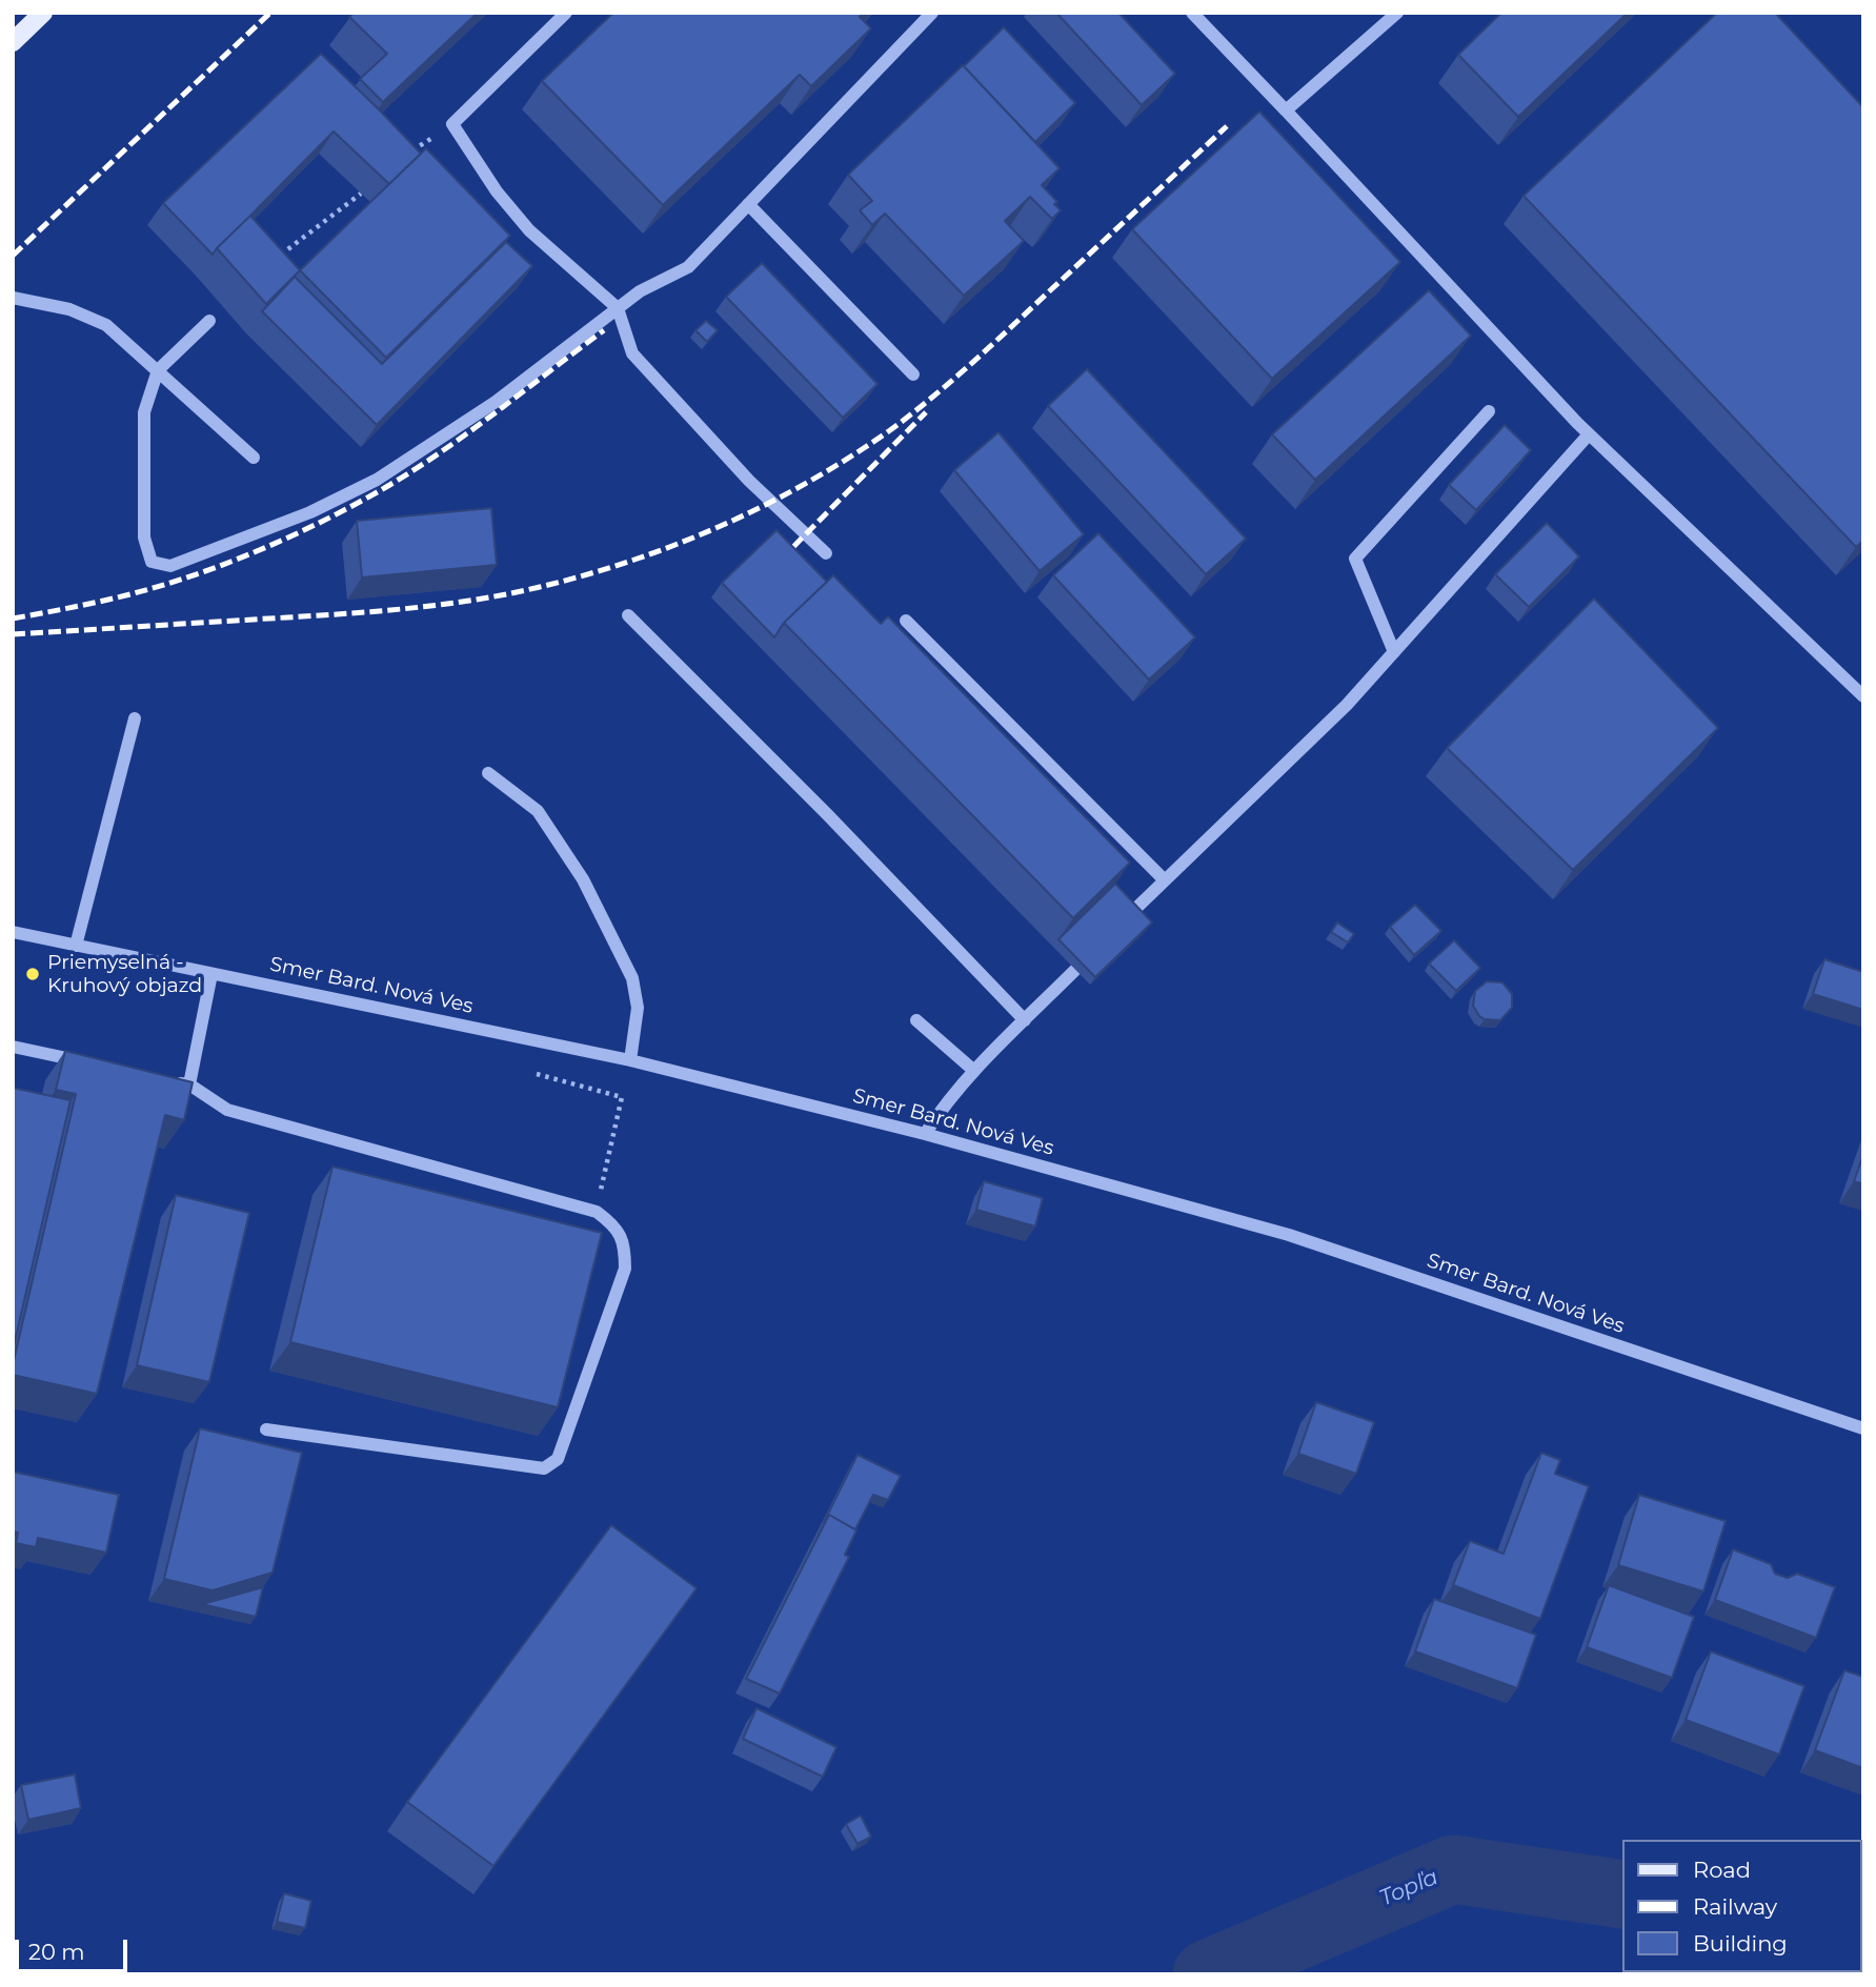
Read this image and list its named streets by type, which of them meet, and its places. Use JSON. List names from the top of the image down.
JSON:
{
  "streets": {
    "street": ["Smer Bard. Nová Ves"]
  },
  "water": ["Topľa"],
  "places": ["Priemyselná - Kruhový objazd"],
  "legend": ["Road", "Railway", "Building"],
  "scale_bar": "20 m"
}
